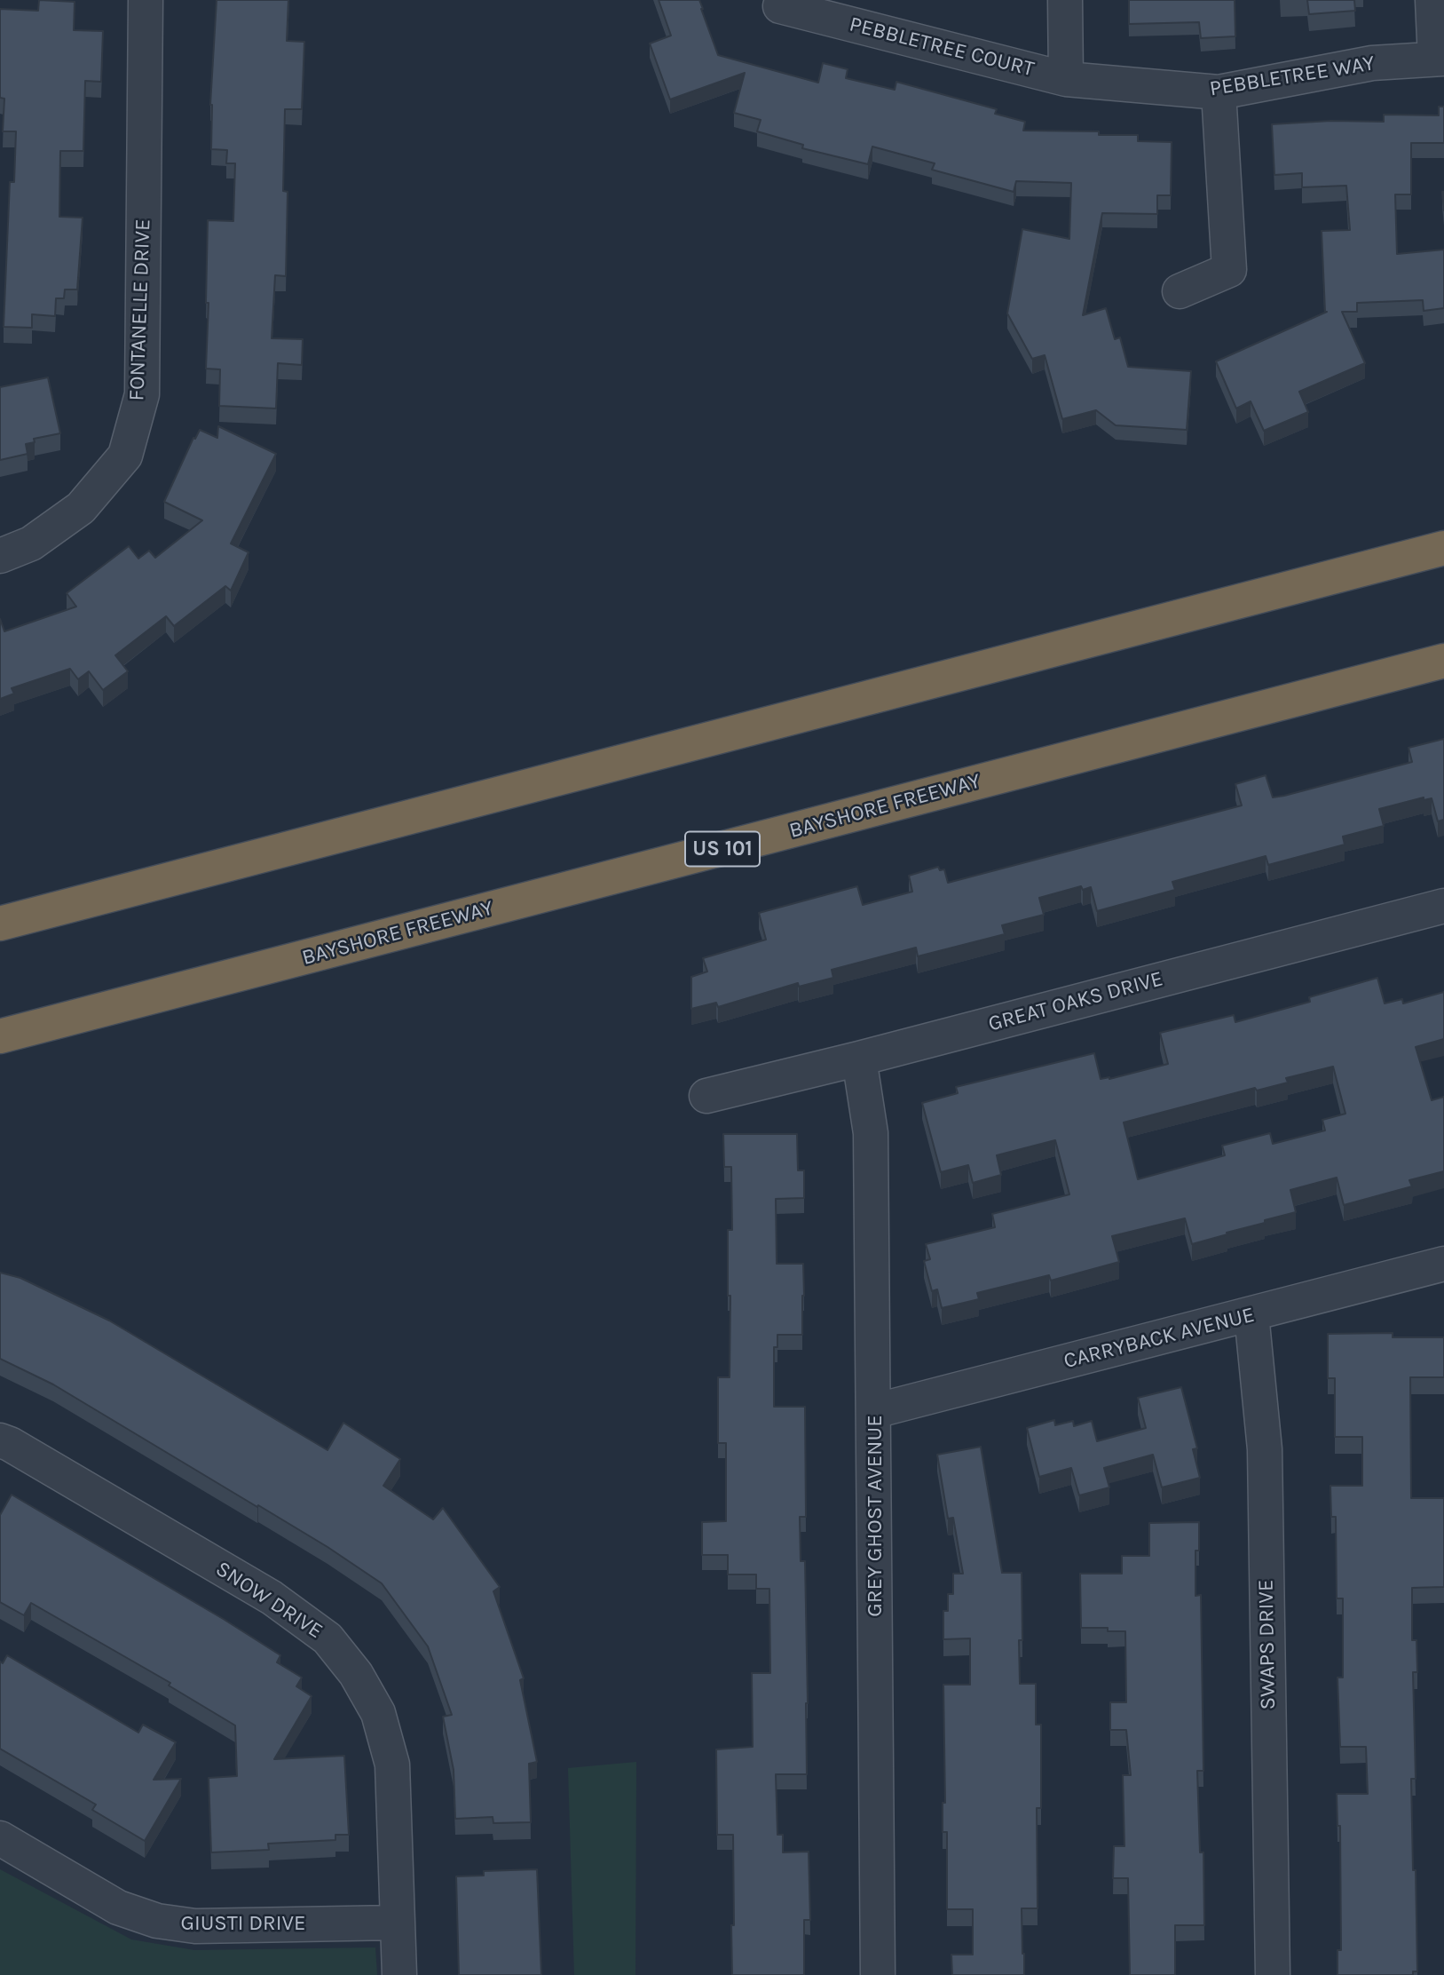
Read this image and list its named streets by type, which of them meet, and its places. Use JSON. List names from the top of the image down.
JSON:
{
  "streets": {
    "highway": ["BAYSHORE FREEWAY", "US 101"],
    "street": [
      "PEBBLETREE COURT",
      "PEBBLETREE WAY",
      "FONTANELLE DRIVE",
      "GREAT OAKS DRIVE",
      "CARRYBACK AVENUE",
      "GREY GHOST AVENUE",
      "SNOW DRIVE",
      "SWAPS DRIVE",
      "GIUSTI DRIVE"
    ]
  },
  "crossings": [
    ["PEBBLETREE COURT", "PEBBLETREE WAY"],
    ["GREAT OAKS DRIVE", "GREY GHOST AVENUE"],
    ["CARRYBACK AVENUE", "GREY GHOST AVENUE"],
    ["CARRYBACK AVENUE", "SWAPS DRIVE"],
    ["SNOW DRIVE", "GIUSTI DRIVE"]
  ]
}
